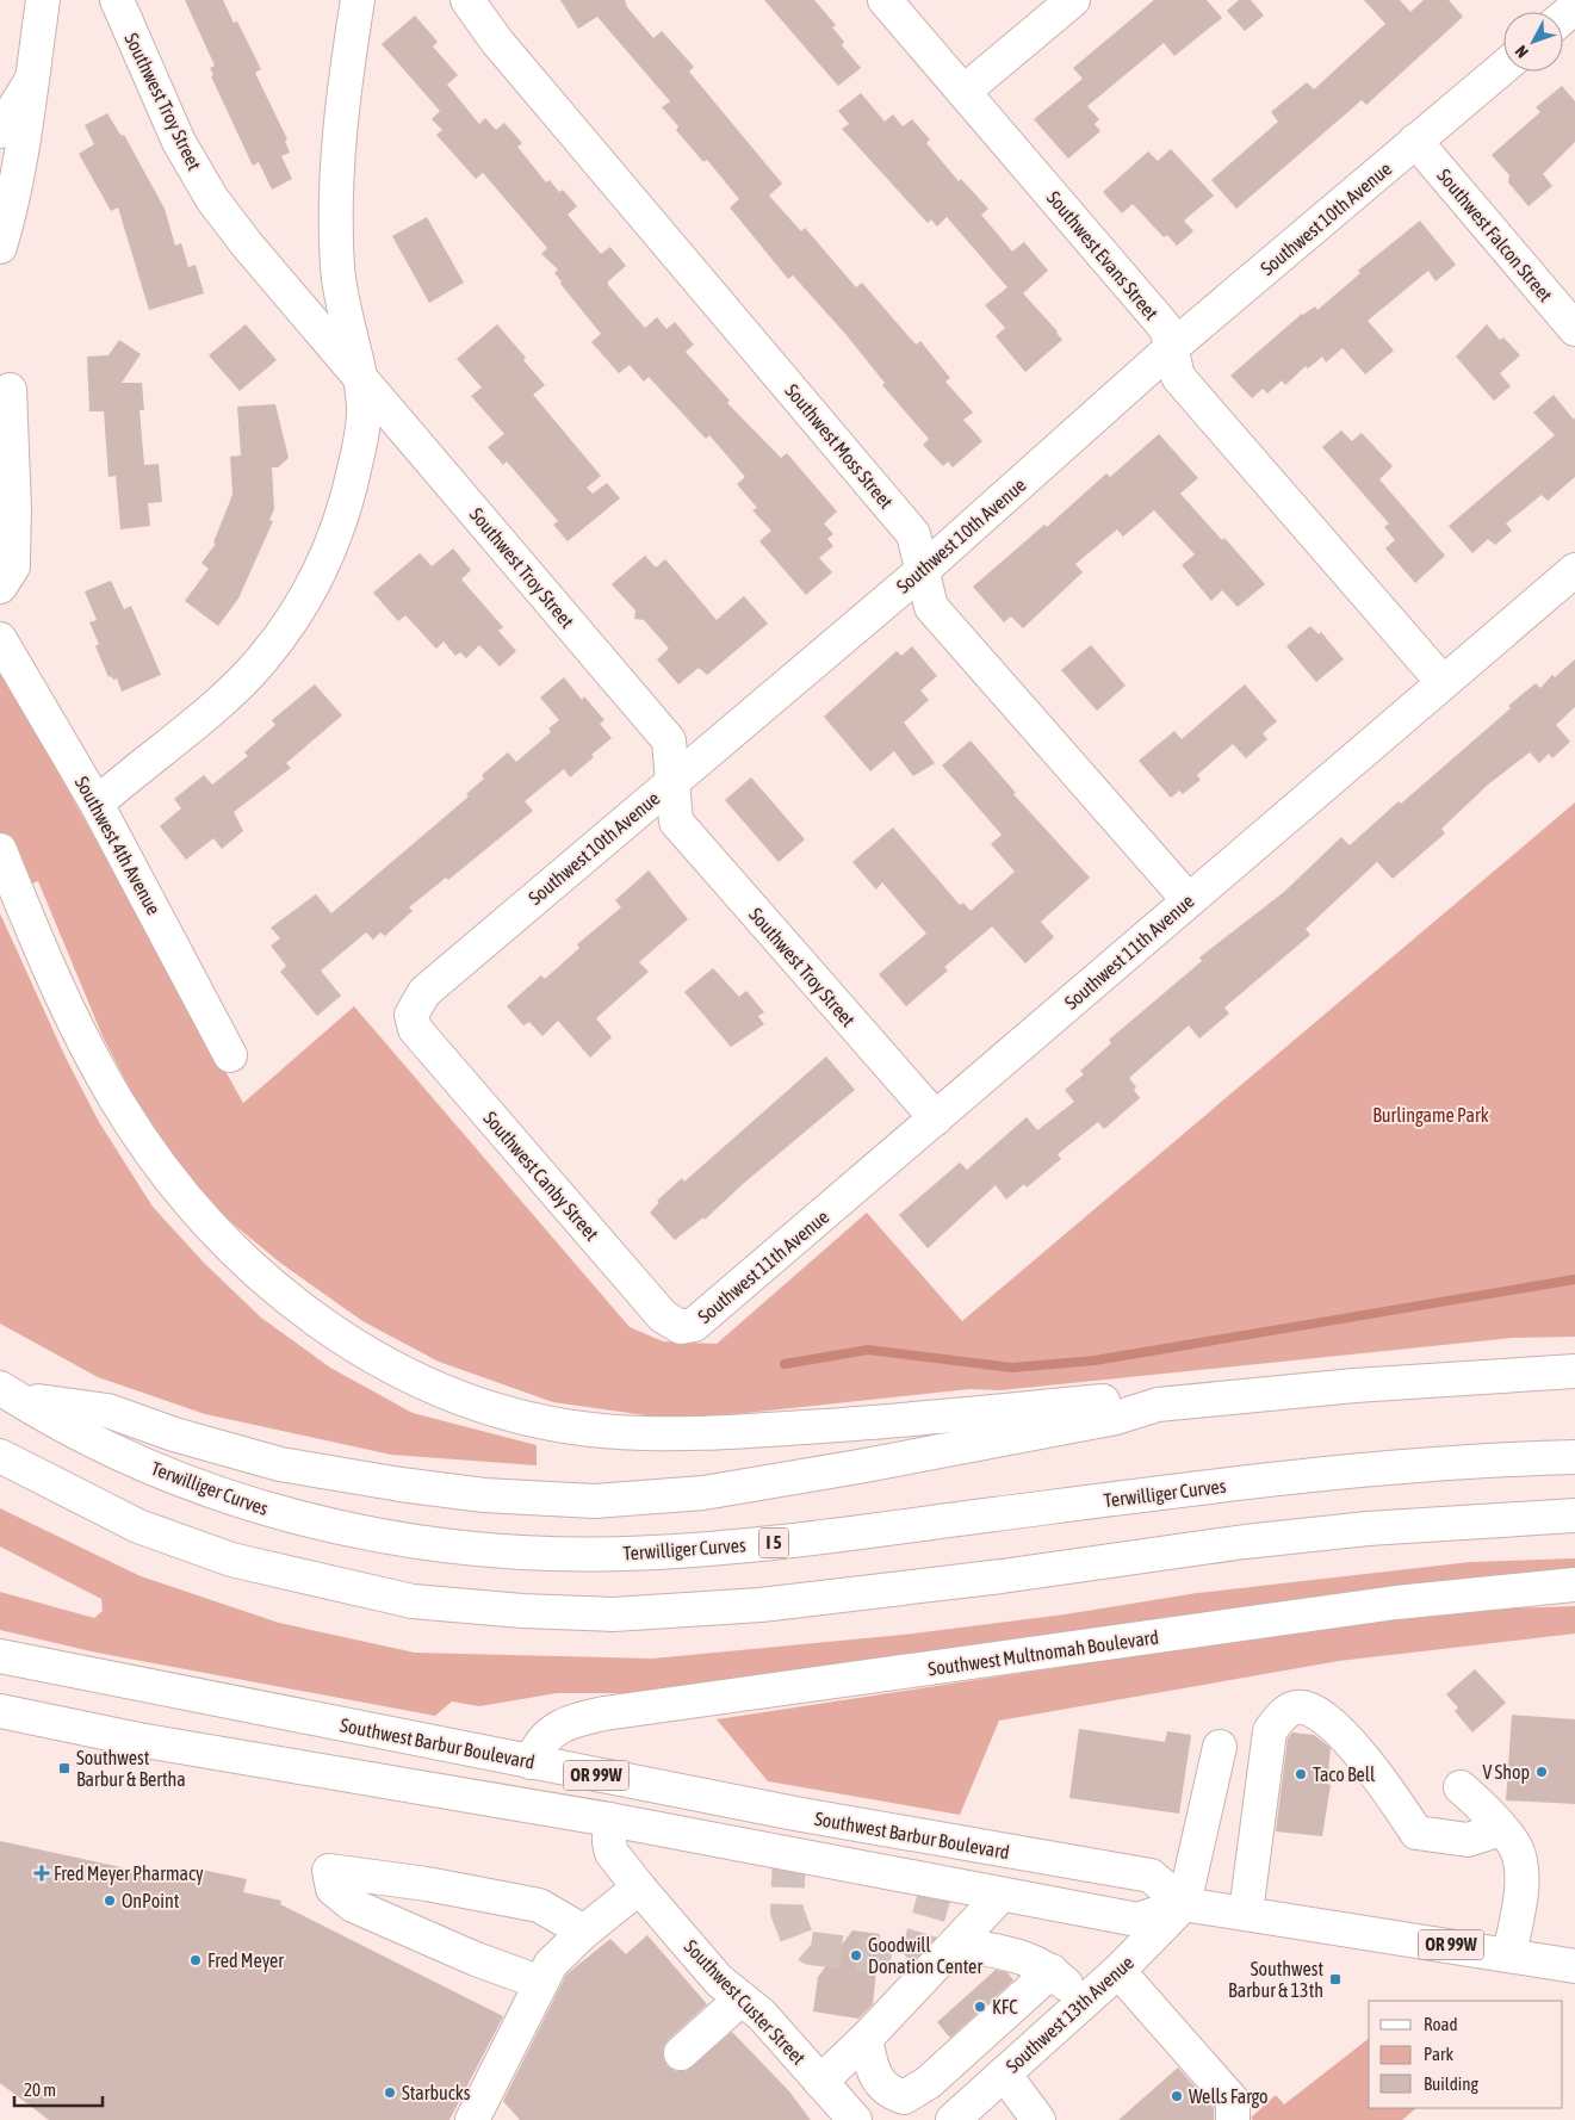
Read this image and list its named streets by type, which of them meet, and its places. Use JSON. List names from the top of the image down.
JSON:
{
  "streets": {
    "main road": [
      "Southwest Troy Street",
      "Southwest 10th Avenue",
      "Southwest Falcon Street",
      "Southwest Evans Street",
      "Southwest Moss Street",
      "Southwest 4th Avenue",
      "Southwest 11th Avenue",
      "Southwest Canby Street",
      "Terwilliger Curves",
      "I 5",
      "Southwest Multnomah Boulevard",
      "Southwest Barbur Boulevard",
      "OR 99W",
      "Southwest Custer Street",
      "Southwest 13th Avenue"
    ]
  },
  "crossings": [
    ["Southwest Troy Street", "Southwest 10th Avenue"],
    ["Southwest Troy Street", "Southwest 11th Avenue"],
    ["Southwest 10th Avenue", "Southwest Falcon Street"],
    ["Southwest 10th Avenue", "Southwest Evans Street"],
    ["Southwest 10th Avenue", "Southwest Moss Street"],
    ["Southwest 10th Avenue", "Southwest Canby Street"],
    ["Southwest Evans Street", "Southwest 11th Avenue"],
    ["Southwest Moss Street", "Southwest 11th Avenue"],
    ["Southwest 11th Avenue", "Southwest Canby Street"],
    ["Southwest Multnomah Boulevard", "Southwest Barbur Boulevard"],
    ["Southwest Barbur Boulevard", "Southwest Custer Street"],
    ["Southwest Barbur Boulevard", "Southwest 13th Avenue"]
  ],
  "parks": ["Burlingame Park"],
  "places": {
    "transit": ["Southwest Barbur & Bertha", "Southwest Barbur & 13th"],
    "other": [
      "V Shop",
      "Taco Bell",
      "OnPoint",
      "Goodwill Donation Center",
      "Fred Meyer",
      "KFC",
      "Starbucks",
      "Wells Fargo"
    ],
    "health": ["Fred Meyer Pharmacy"]
  },
  "legend": ["Road", "Park", "Building"],
  "scale_bar": "20 m",
  "north": "bottom left"
}
